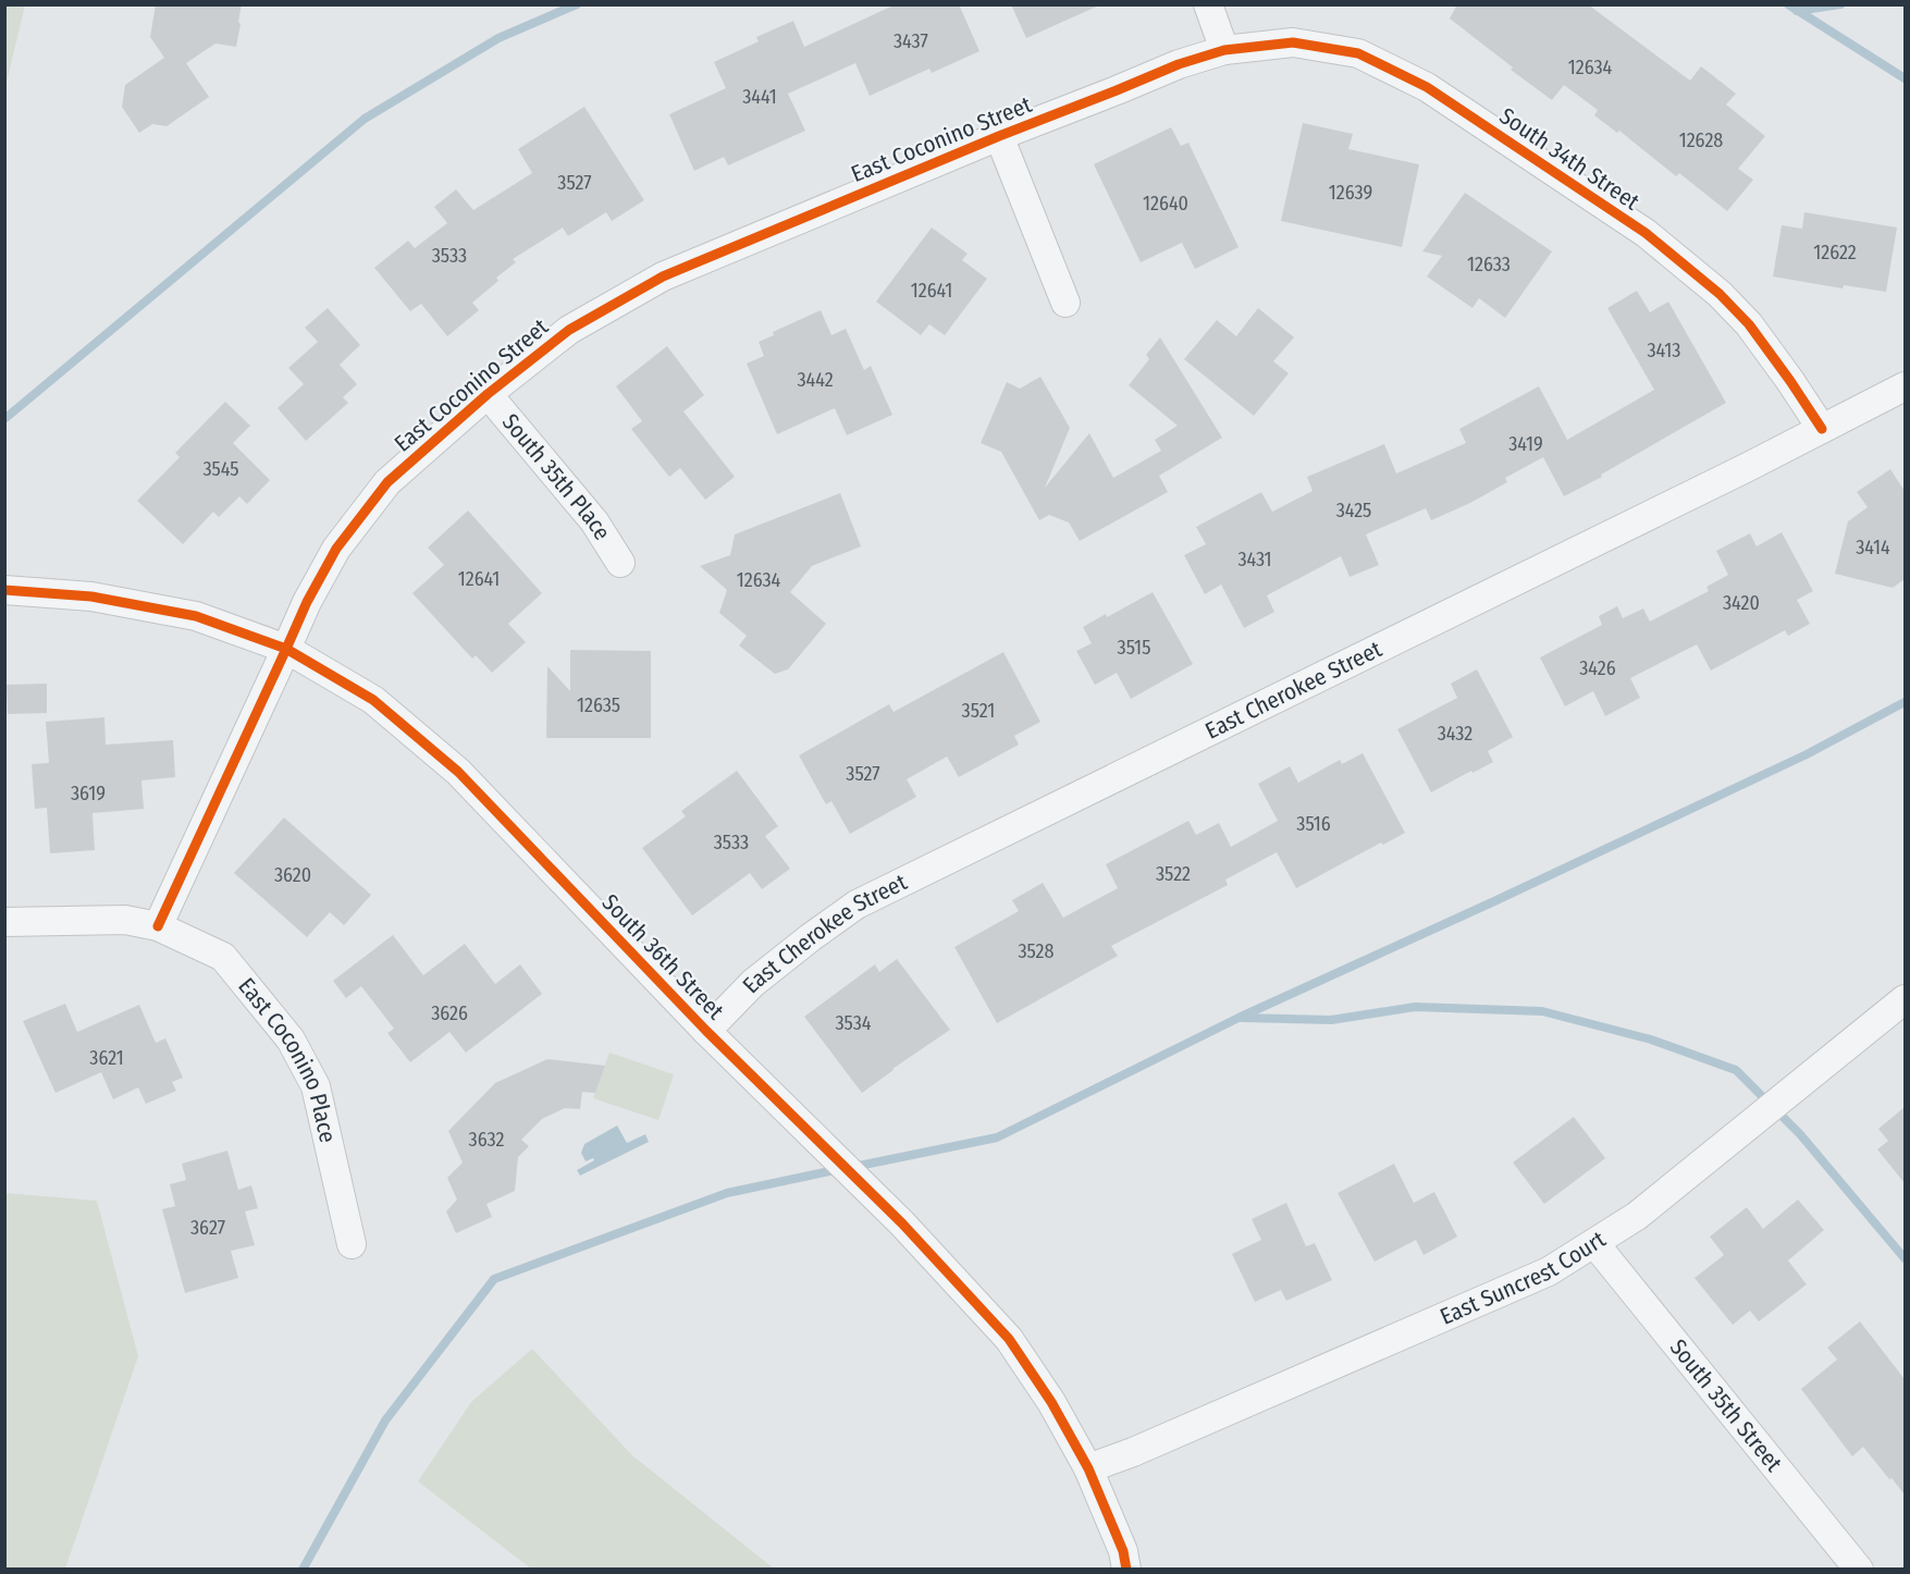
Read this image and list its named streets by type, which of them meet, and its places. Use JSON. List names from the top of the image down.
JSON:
{
  "streets": {
    "street": [
      "East Coconino Street",
      "South 34th Street",
      "South 35th Place",
      "East Cherokee Street",
      "South 36th Street",
      "East Coconino Place",
      "East Suncrest Court",
      "South 35th Street"
    ]
  },
  "crossings": [
    ["East Coconino Street", "South 34th Street"],
    ["East Coconino Street", "South 35th Place"],
    ["East Coconino Street", "South 36th Street"],
    ["East Coconino Street", "East Coconino Place"],
    ["South 34th Street", "East Cherokee Street"],
    ["East Cherokee Street", "South 36th Street"],
    ["South 36th Street", "East Suncrest Court"],
    ["East Suncrest Court", "South 35th Street"]
  ],
  "house_numbers": [
    "3437",
    "12634",
    "3441",
    "12628",
    "3527",
    "12639",
    "12640",
    "12622",
    "3533",
    "12633",
    "12641",
    "3413",
    "3442",
    "3419",
    "3545",
    "3425",
    "3414",
    "3431",
    "12641",
    "12634",
    "3420",
    "3515",
    "3426",
    "12635",
    "3521",
    "3432",
    "3527",
    "3619",
    "3516",
    "3533",
    "3522",
    "3620",
    "3528",
    "3626",
    "3534",
    "3621",
    "3632",
    "3627"
  ]
}
